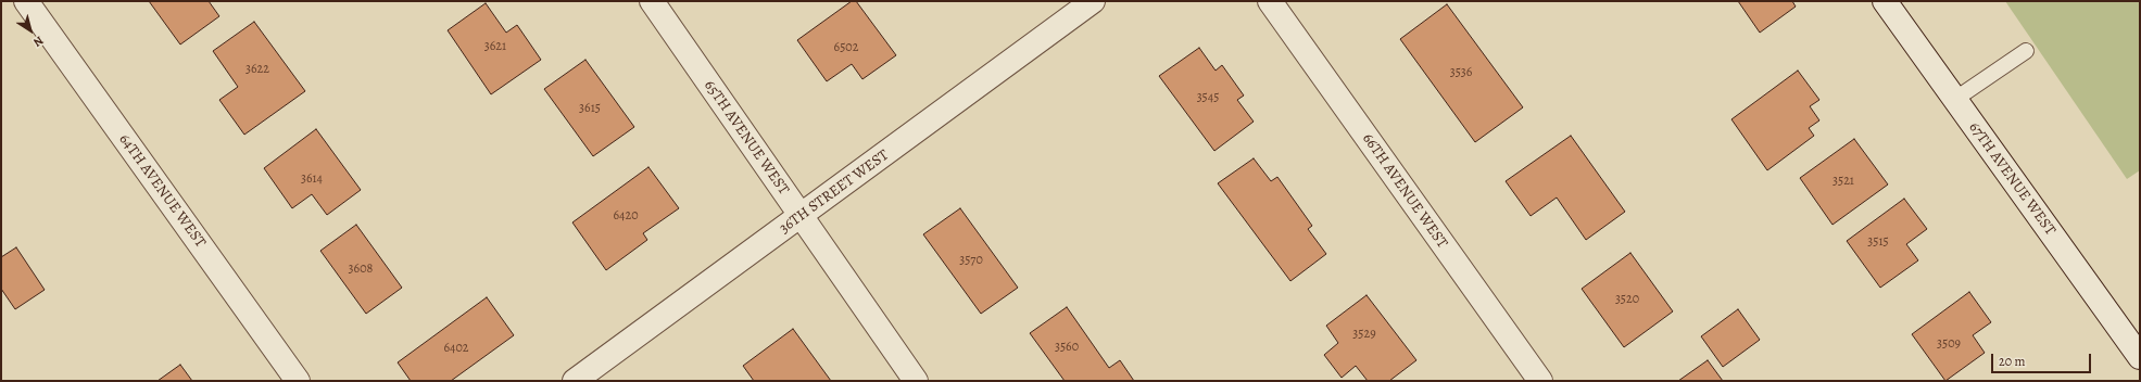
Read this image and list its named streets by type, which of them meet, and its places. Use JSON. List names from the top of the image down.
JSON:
{
  "streets": {
    "street": [
      "65TH AVENUE WEST",
      "67TH AVENUE WEST",
      "64TH AVENUE WEST",
      "66TH AVENUE WEST",
      "36TH STREET WEST"
    ]
  },
  "crossings": [
    ["65TH AVENUE WEST", "36TH STREET WEST"]
  ],
  "house_numbers": [
    "3621",
    "6502",
    "3622",
    "3536",
    "3545",
    "3615",
    "3614",
    "3521",
    "6420",
    "3515",
    "3570",
    "3608",
    "3520",
    "3529",
    "3509",
    "3560",
    "6402"
  ],
  "scale_bar": "20 m",
  "north": "bottom right"
}
